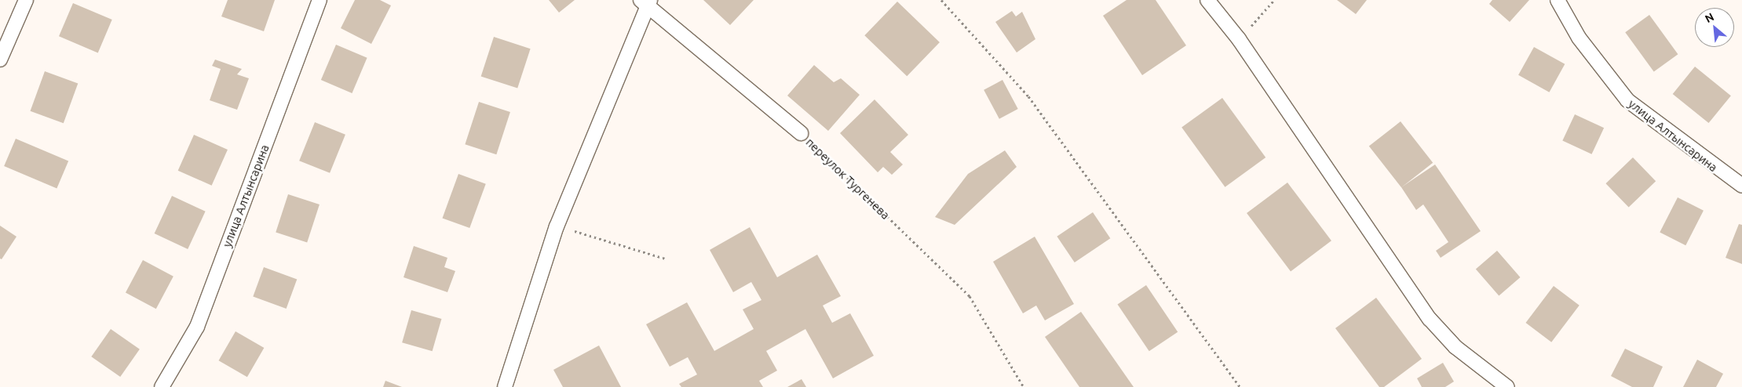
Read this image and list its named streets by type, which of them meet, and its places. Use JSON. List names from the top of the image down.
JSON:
{
  "streets": {
    "lane": ["улица Алтынсарина", "переулок Тургенева"]
  },
  "north": "top left"
}
